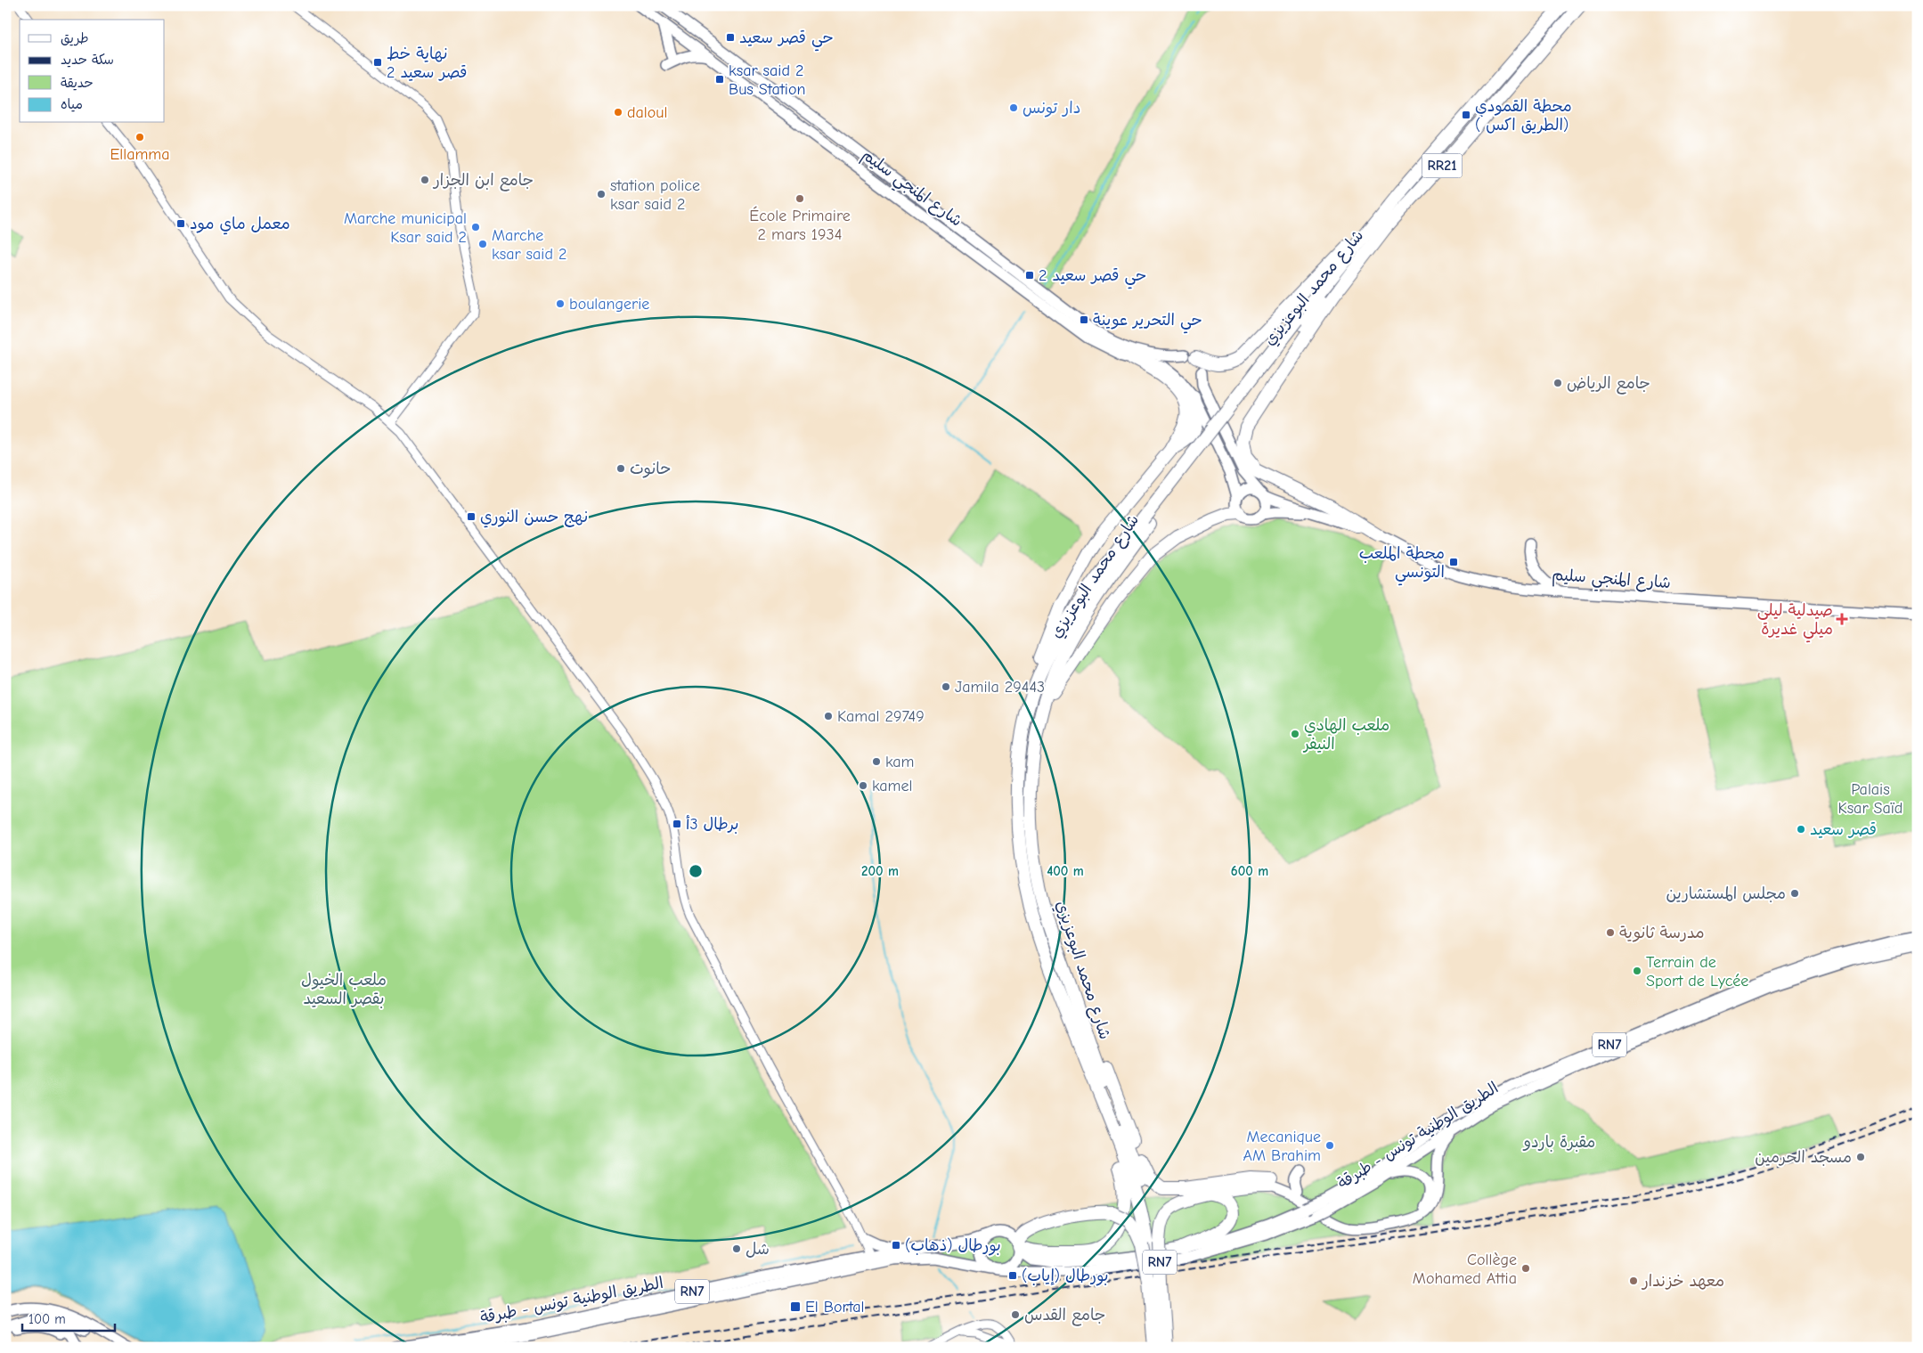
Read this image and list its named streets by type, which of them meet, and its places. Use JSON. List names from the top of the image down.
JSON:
{
  "streets": {
    "highway": ["RR21", "شارع محمد البوعزيزي"],
    "main road": ["شارع المنجي سليم", "RN7", "الطريق الوطنية تونس - طبرقة"]
  },
  "crossings": [
    ["RN7", "الطريق الوطنية تونس - طبرقة"]
  ],
  "parks": ["Palais Ksar Saïd", "ملعب الخيول بقصر السعيد", "مقبرة باردو"],
  "places": {
    "transit": [
      "حي قصر سعيد",
      "نهاية خط قصر سعيد 2",
      "ksar said 2 Bus Station",
      "محطة القمودي ( الطريق اكس)",
      "معمل ماي مود",
      "2 حي قصر سعيد",
      "حي التحرير عوينة",
      "نهج حسن النوري",
      "محطة الملعب التونسي",
      "برطال 3أ",
      "بورطال (ذهاب)",
      "بورطال (إياب)",
      "El Bortal"
    ],
    "other": [
      "دار تونس",
      "daloul",
      "Ellamma",
      "جامع ابن الجزار",
      "station police ksar said 2",
      "École Primaire 2 mars 1934",
      "Marche municipal Ksar said 2",
      "Marche ksar said 2",
      "boulangerie",
      "جامع الرياض",
      "حانوت",
      "Jamila 29443",
      "Kamal 29749",
      "ملعب الهادي النيفر",
      "kam",
      "kamel",
      "قصر سعيد",
      "مجلس المستشارين",
      "مدرسة ثانوية",
      "Terrain de Sport de Lycée",
      "Mecanique AM Brahim",
      "مسجد الحرمين",
      "شل",
      "Collège Mohamed Attia",
      "معهد خزندار",
      "جامع القدس"
    ],
    "health": ["صيدلية ليلى ميلي غديرة"]
  },
  "legend": [
    "طريق",
    "سكة حديد",
    "حديقة",
    "مياه"
  ],
  "scale_bar": "100 m",
  "rings": ["200 m", "400 m", "600 m"]
}
